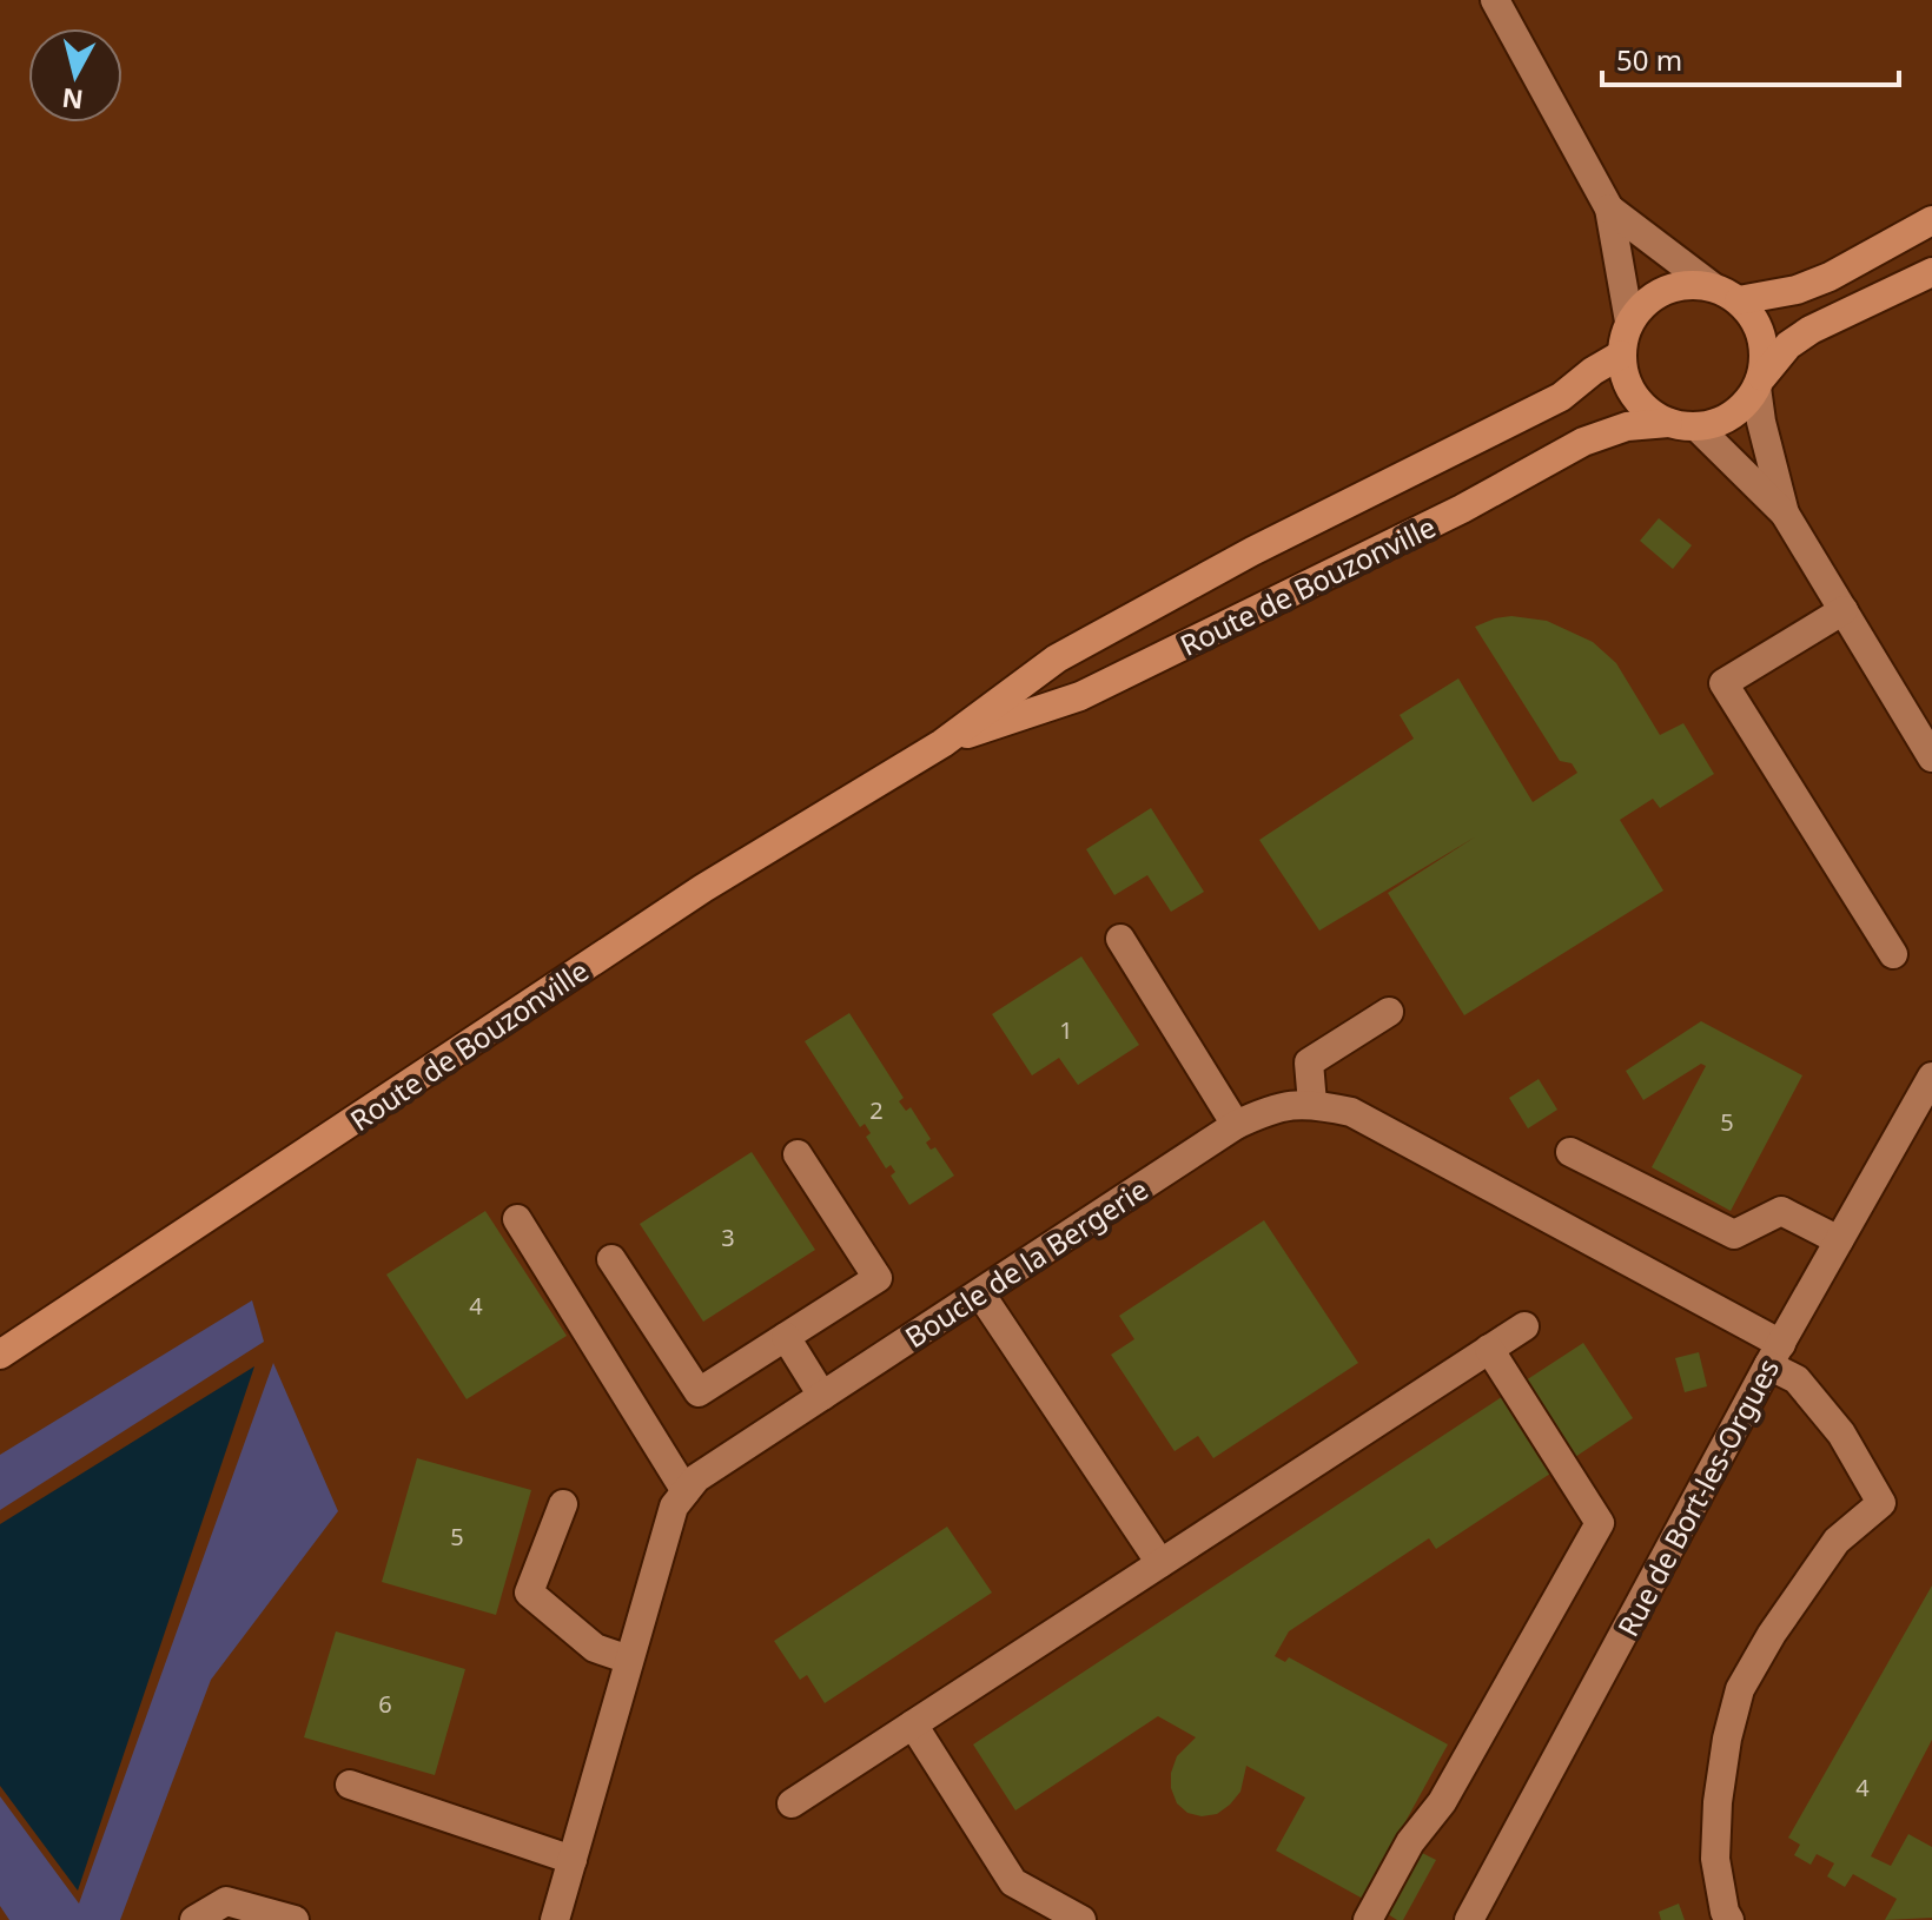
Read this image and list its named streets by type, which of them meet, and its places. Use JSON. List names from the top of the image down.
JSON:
{
  "streets": {
    "main road": ["Route de Bouzonville"],
    "street": ["Boucle de la Bergerie", "Rue de Bort-les-Orgues"]
  },
  "crossings": [
    ["Boucle de la Bergerie", "Rue de Bort-les-Orgues"]
  ],
  "house_numbers": [
    "1",
    "2",
    "5",
    "3",
    "4",
    "5",
    "6",
    "4"
  ],
  "scale_bar": "50 m",
  "north": "bottom"
}
